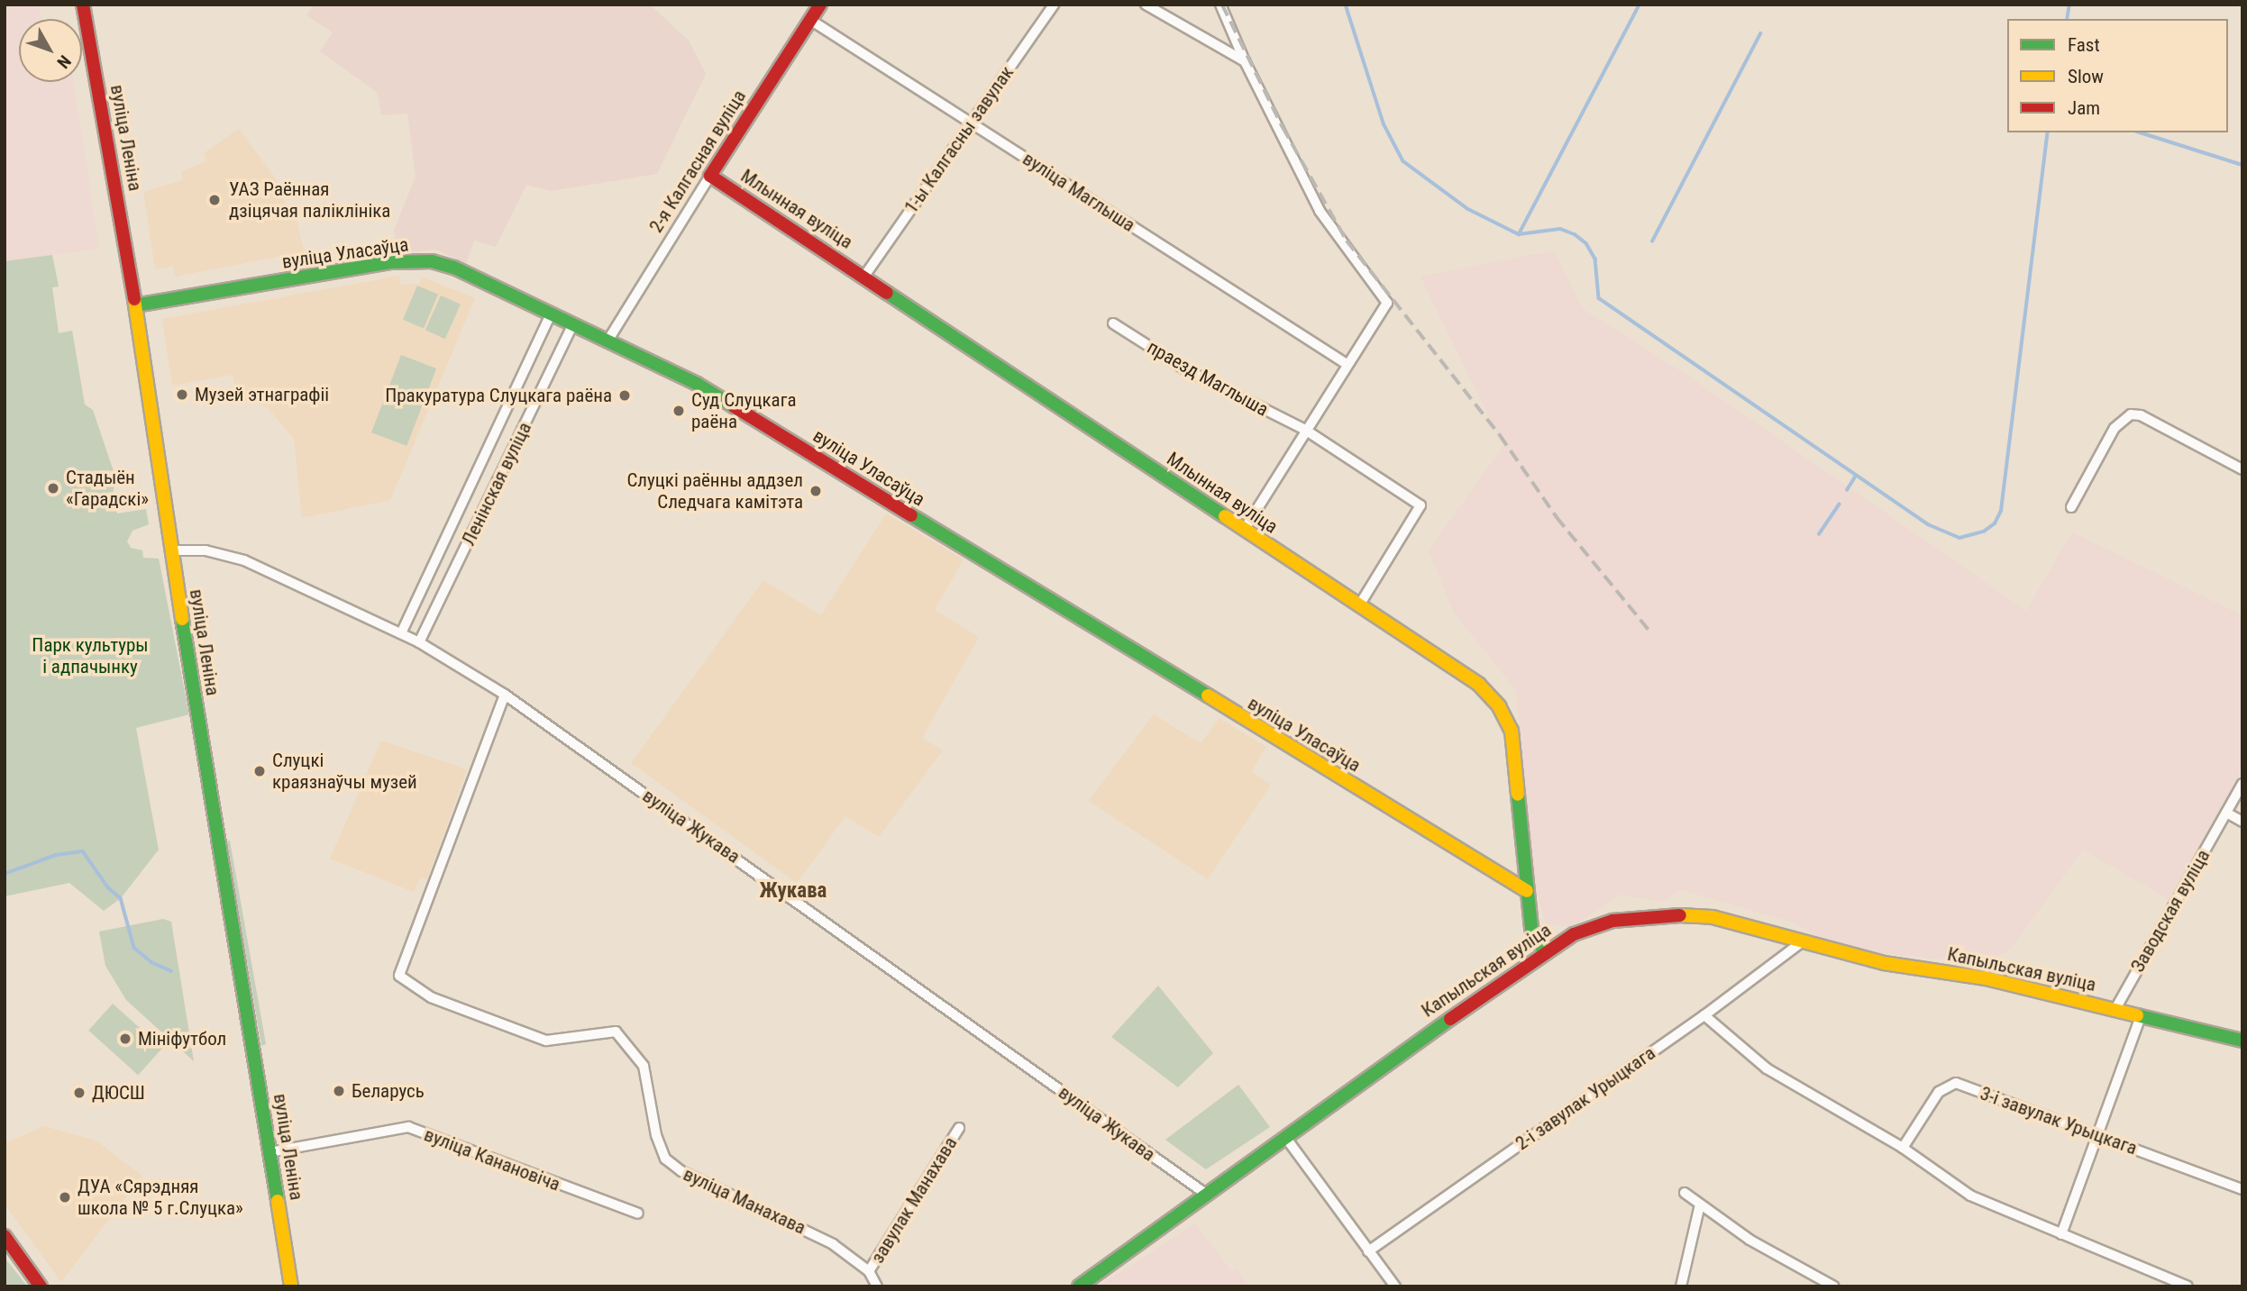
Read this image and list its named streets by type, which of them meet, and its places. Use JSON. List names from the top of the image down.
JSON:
{
  "streets": {
    "main road": [
      "вуліца Леніна",
      "2-я Калгасная вуліца",
      "Млынная вуліца",
      "вуліца Уласаўца",
      "Капыльская вуліца"
    ],
    "street": [
      "1-ы Калгасны завулак",
      "вуліца Маглыша",
      "праезд Маглыша",
      "Ленінская вуліца",
      "вуліца Жукава",
      "Заводская вуліца",
      "2-і завулак Урыцкага",
      "3-і завулак Урыцкага",
      "вуліца Канановіча",
      "завулак Манахава",
      "вуліца Манахава"
    ]
  },
  "crossings": [
    ["вуліца Леніна", "вуліца Уласаўца"],
    ["вуліца Леніна", "вуліца Жукава"],
    ["вуліца Леніна", "вуліца Канановіча"],
    ["1-ы Калгасны завулак", "вуліца Маглыша"],
    ["1-ы Калгасны завулак", "Млынная вуліца"],
    ["2-я Калгасная вуліца", "вуліца Маглыша"],
    ["2-я Калгасная вуліца", "Млынная вуліца"],
    ["2-я Калгасная вуліца", "вуліца Уласаўца"],
    ["Млынная вуліца", "вуліца Уласаўца"],
    ["Млынная вуліца", "праезд Маглыша"],
    ["Млынная вуліца", "Капыльская вуліца"],
    ["вуліца Уласаўца", "Ленінская вуліца"],
    ["Ленінская вуліца", "вуліца Жукава"],
    ["вуліца Жукава", "Капыльская вуліца"],
    ["вуліца Жукава", "вуліца Манахава"],
    ["Заводская вуліца", "Капыльская вуліца"],
    ["Капыльская вуліца", "2-і завулак Урыцкага"],
    ["завулак Манахава", "вуліца Манахава"]
  ],
  "districts": ["Жукава"],
  "parks": ["Парк культуры і адпачынку"],
  "places": [
    "УАЗ Раённая дзіцячая паліклініка",
    "Музей этнаграфіі",
    "Пракуратура Слуцкага раёна",
    "Суд Слуцкага раёна",
    "Стадыён «Гарадскі»",
    "Слуцкі раённы аддзел Следчага камітэта",
    "Слуцкі краязнаўчы музей",
    "Мініфутбол",
    "Беларусь",
    "ДЮСШ",
    "ДУА «Сярэдняя школа № 5 г.Слуцка»"
  ],
  "legend": ["Fast", "Slow", "Jam"],
  "north": "bottom right"
}
